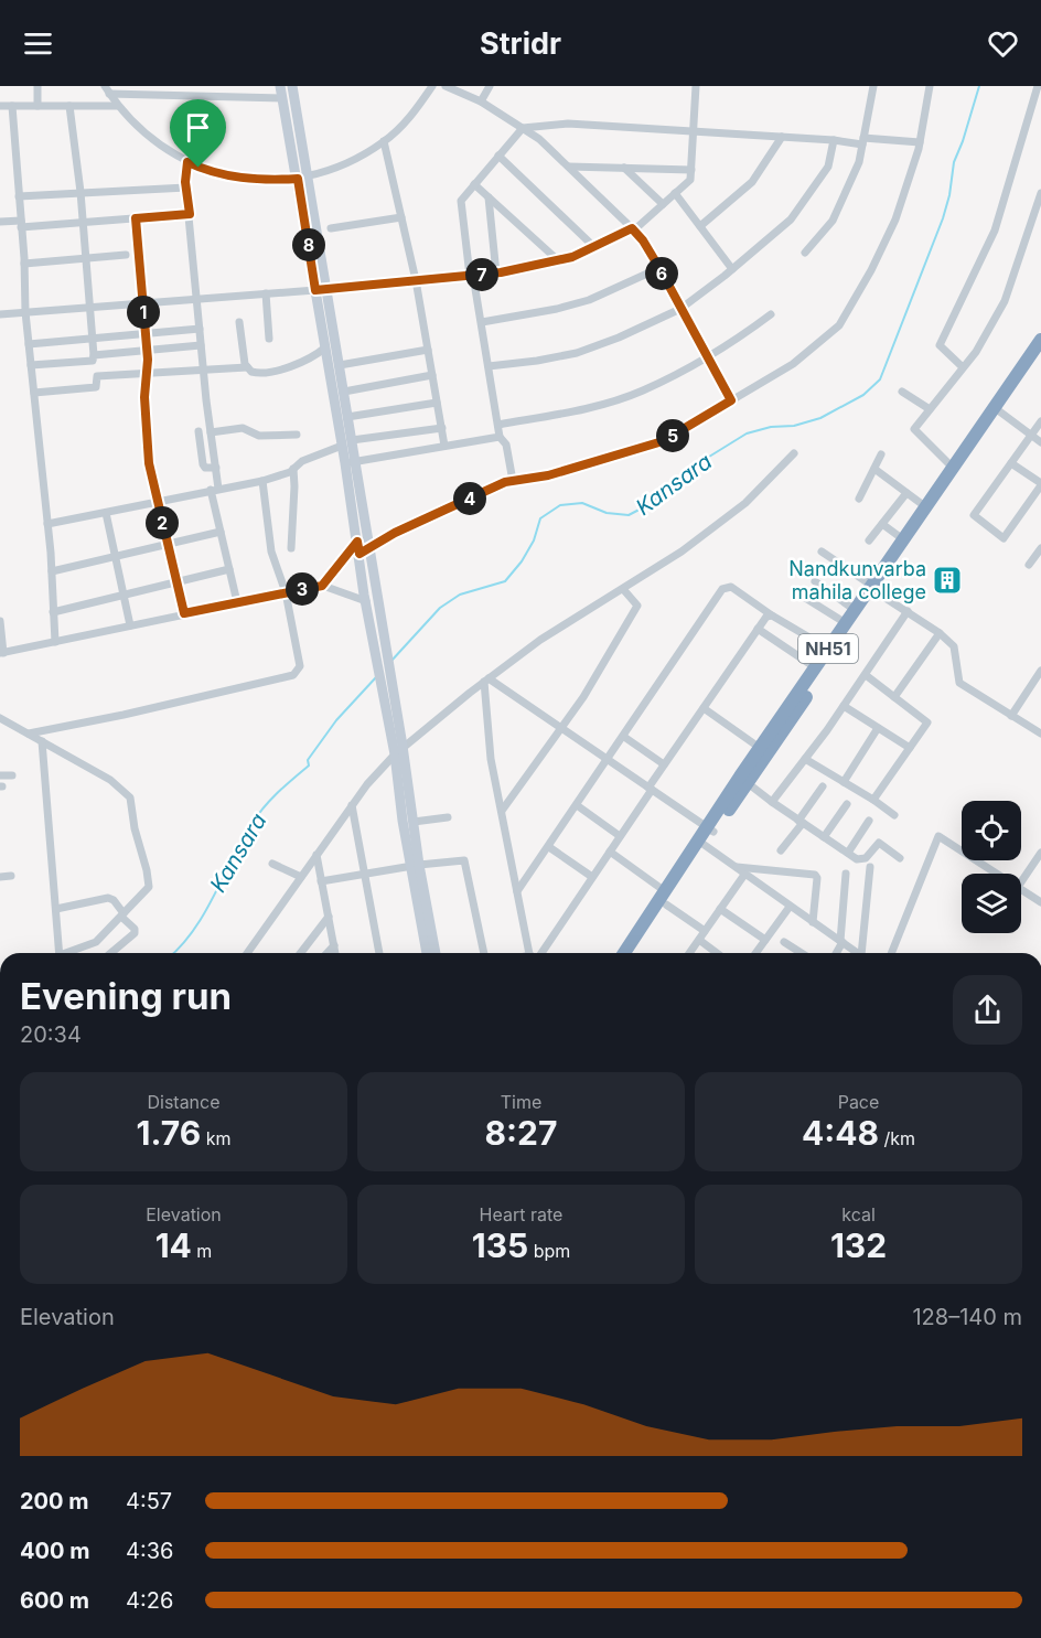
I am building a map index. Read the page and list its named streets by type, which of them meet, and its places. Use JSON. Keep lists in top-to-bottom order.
{
  "streets": {
    "highway": ["NH51"]
  },
  "water": ["Kansara"],
  "places": {
    "building": ["Nandkunvarba mahila college"]
  },
  "page": {
    "header": "Stridr",
    "pins": [
      "8",
      "6",
      "7",
      "1",
      "5",
      "4",
      "2",
      "3"
    ],
    "heading": ["Evening run", "20:34"],
    "stats": [
      ["Distance", "1.76 km"],
      ["Time", "8:27"],
      ["Pace", "4:48 /km"],
      ["Elevation", "14 m"],
      ["Heart rate", "135 bpm"],
      ["kcal", "132"]
    ],
    "chart": ["Elevation", "128–140 m"],
    "list": [
      {
        "name": "200 m",
        "note": "4:57"
      },
      {
        "name": "400 m",
        "note": "4:36"
      },
      {
        "name": "600 m",
        "note": "4:26"
      }
    ]
  }
}
